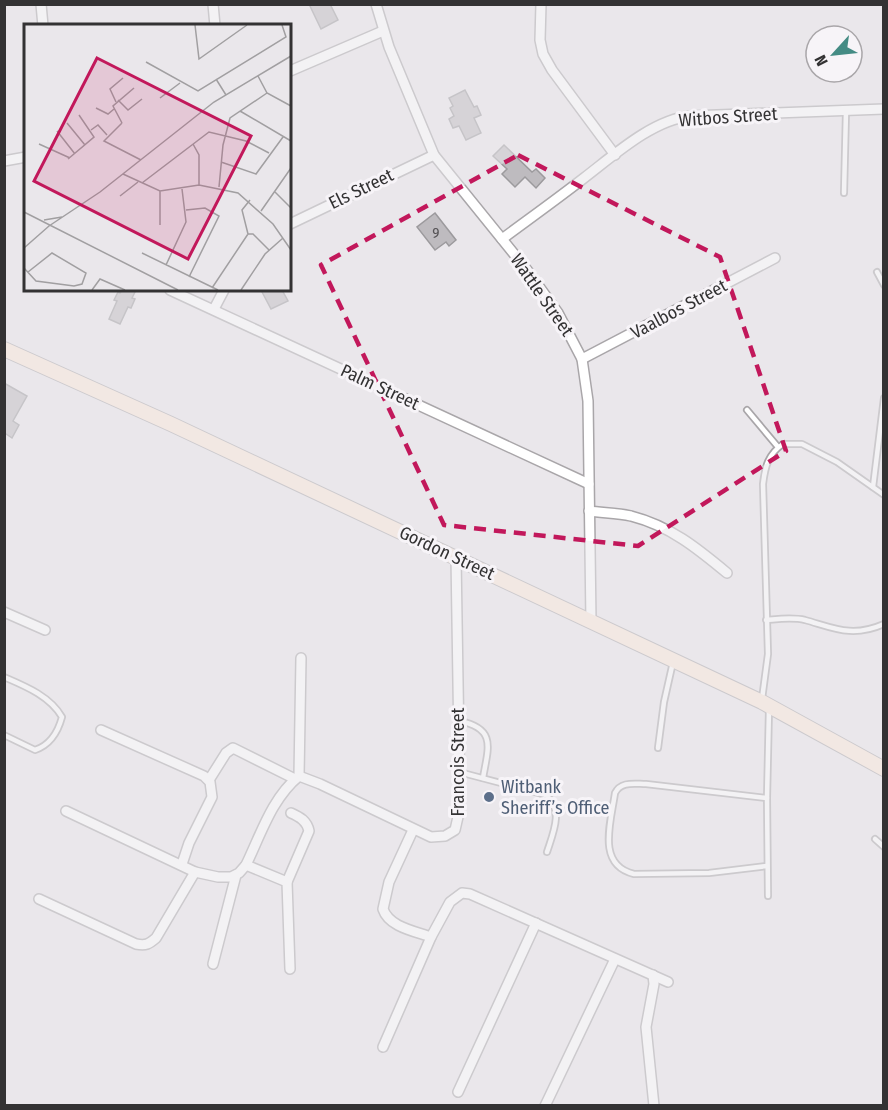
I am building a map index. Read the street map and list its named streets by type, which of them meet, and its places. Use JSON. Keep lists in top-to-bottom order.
{
  "streets": {
    "street": [
      "Witbos Street",
      "Els Street",
      "Wattle Street",
      "Vaalbos Street",
      "Palm Street",
      "Gordon Street",
      "Francois Street"
    ]
  },
  "crossings": [
    ["Witbos Street", "Wattle Street"],
    ["Els Street", "Wattle Street"],
    ["Wattle Street", "Vaalbos Street"],
    ["Wattle Street", "Palm Street"],
    ["Wattle Street", "Gordon Street"],
    ["Gordon Street", "Francois Street"]
  ],
  "places": ["Witbank Sheriff’s Office"],
  "house_numbers": ["9"],
  "north": "bottom left"
}
